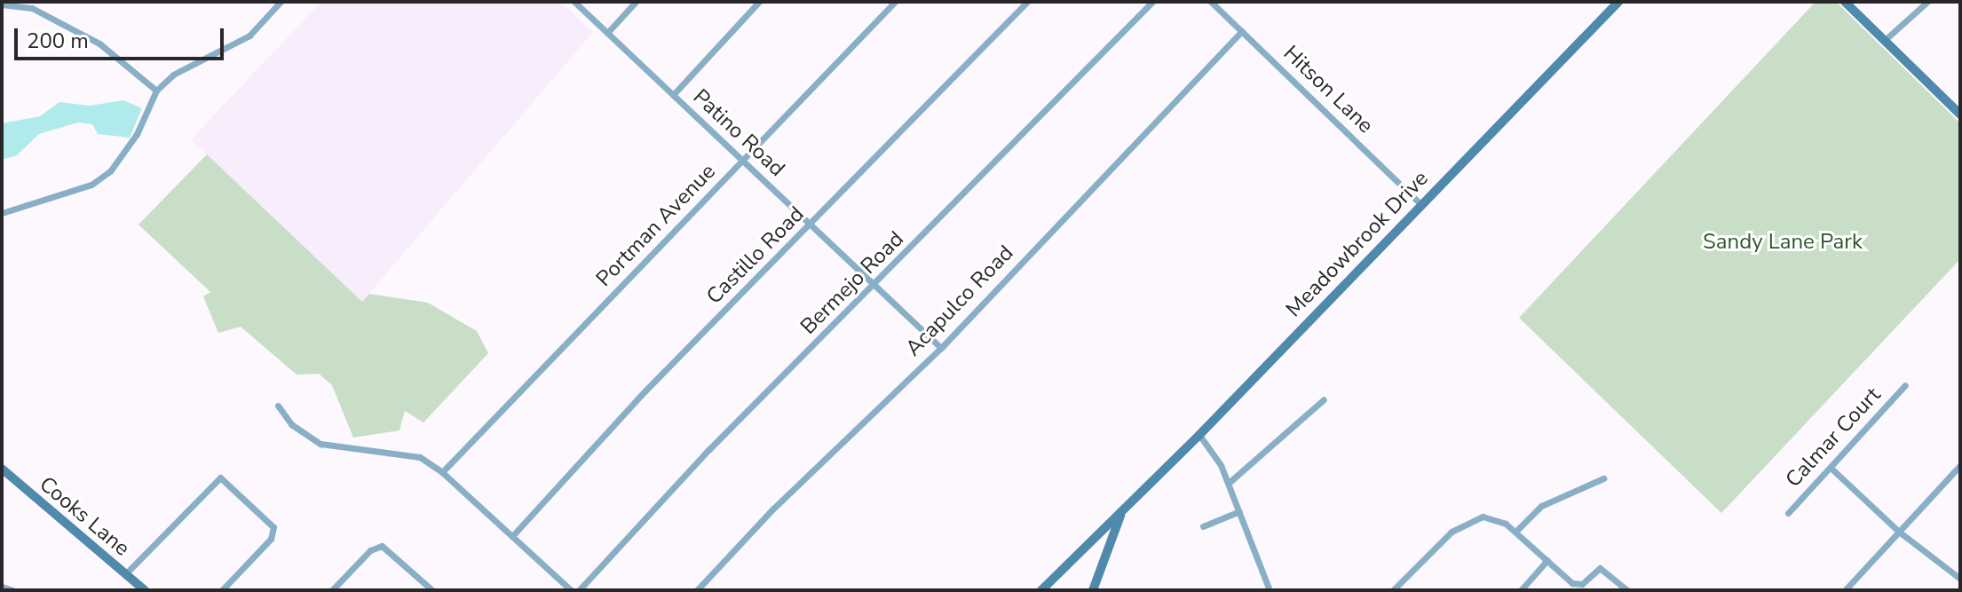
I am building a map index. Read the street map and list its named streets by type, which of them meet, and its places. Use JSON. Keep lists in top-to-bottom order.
{
  "streets": {
    "main road": ["Meadowbrook Drive", "Cooks Lane"],
    "street": [
      "Hitson Lane",
      "Patino Road",
      "Portman Avenue",
      "Castillo Road",
      "Bermejo Road",
      "Acapulco Road",
      "Calmar Court"
    ]
  },
  "crossings": [
    ["Hitson Lane", "Meadowbrook Drive"],
    ["Hitson Lane", "Acapulco Road"],
    ["Patino Road", "Portman Avenue"],
    ["Patino Road", "Castillo Road"],
    ["Patino Road", "Bermejo Road"],
    ["Patino Road", "Acapulco Road"]
  ],
  "parks": ["Sandy Lane Park"],
  "scale_bar": "200 m"
}
